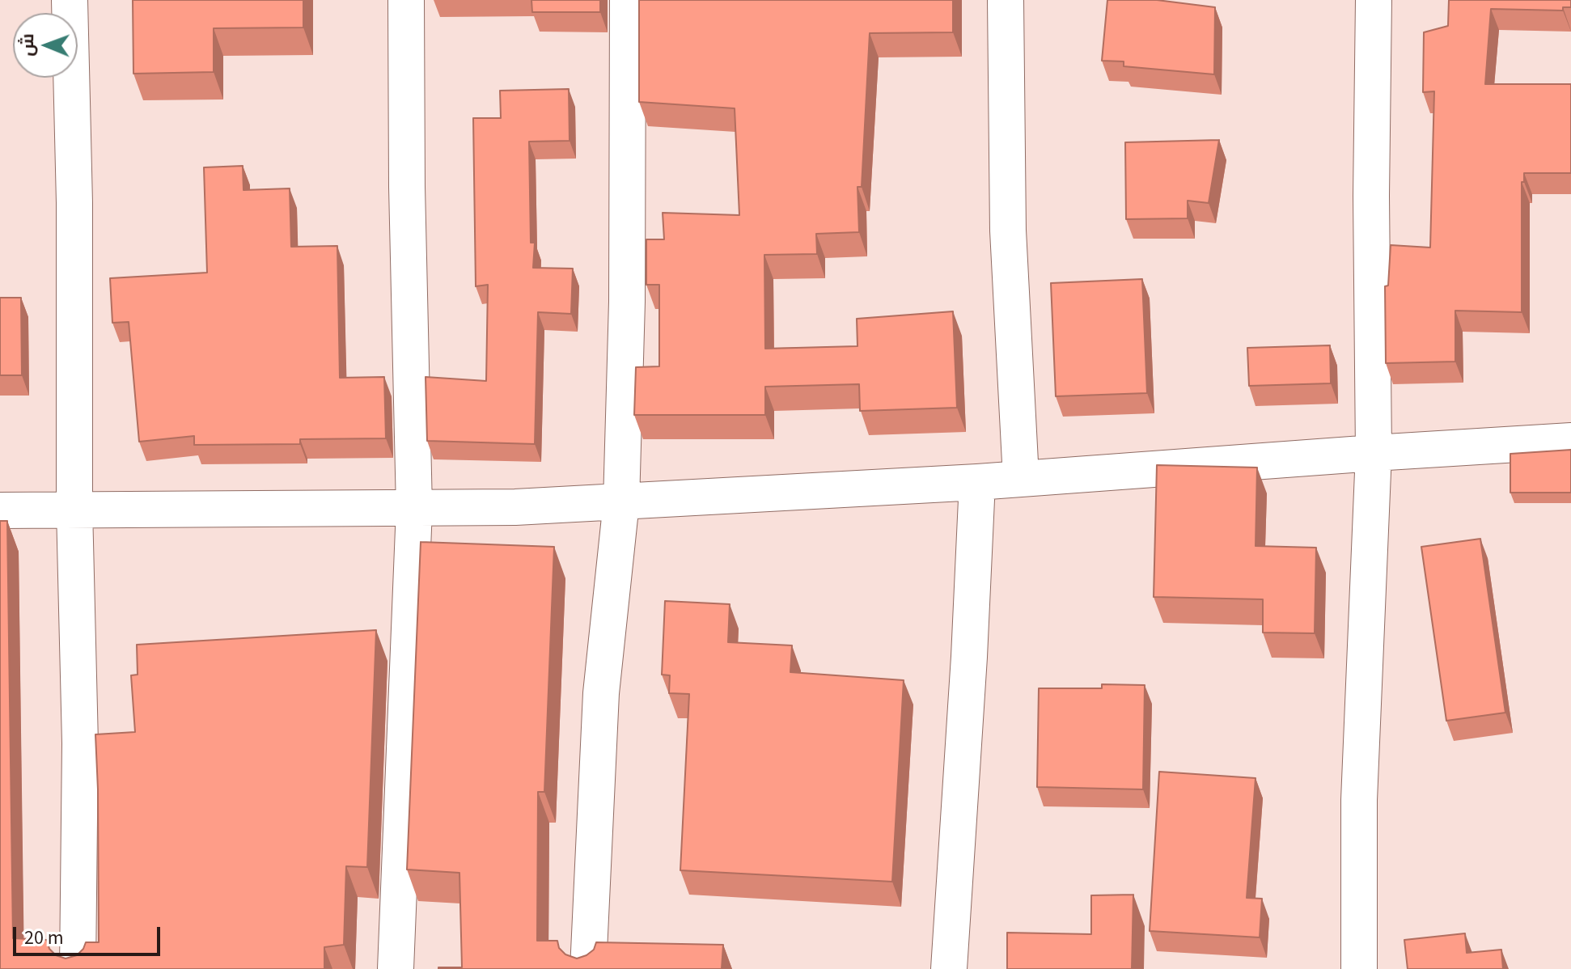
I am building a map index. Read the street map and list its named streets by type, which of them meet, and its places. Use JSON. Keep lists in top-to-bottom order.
{
  "scale_bar": "20 m",
  "north": "left"
}
